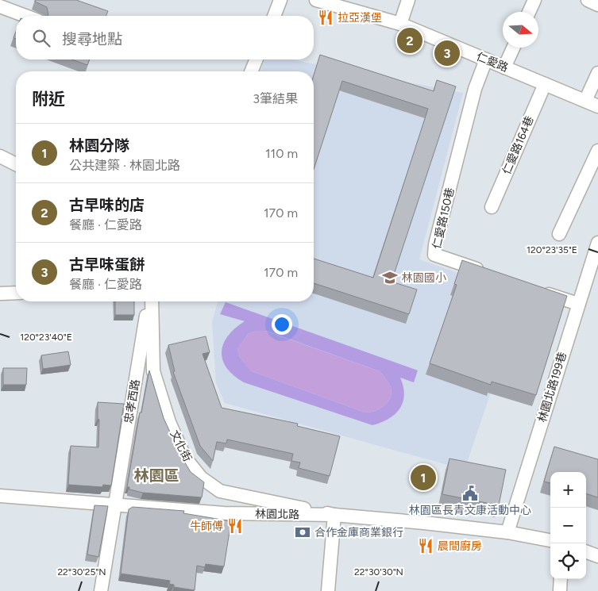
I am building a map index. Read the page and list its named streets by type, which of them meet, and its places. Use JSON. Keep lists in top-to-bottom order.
{
  "streets": {
    "street": [
      "仁愛路",
      "仁愛路164巷",
      "仁愛路150巷",
      "林園北路199巷",
      "忠孝西路",
      "文化街",
      "林園北路"
    ]
  },
  "crossings": [
    ["仁愛路", "仁愛路164巷"],
    ["仁愛路", "仁愛路150巷"],
    ["林園北路199巷", "林園北路"],
    ["忠孝西路", "林園北路"],
    ["文化街", "林園北路"]
  ],
  "districts": ["林園區"],
  "places": {
    "restaurant": ["拉亞漢堡", "牛師傅", "晨間廚房"],
    "school or university": ["林園國小"],
    "public building": ["林園區長青文康活動中心"],
    "bank": ["合作金庫商業銀行"]
  },
  "north": "right",
  "page": {
    "search": "搜尋地點",
    "pins": ["2", "3", "1"],
    "heading": ["附近", "3筆結果"],
    "list": [
      {
        "mark": "1",
        "name": "林園分隊",
        "note": "公共建築 · 林園北路",
        "value": "110 m"
      },
      {
        "mark": "2",
        "name": "古早味的店",
        "note": "餐廳 · 仁愛路",
        "value": "170 m"
      },
      {
        "mark": "3",
        "name": "古早味蛋餅",
        "note": "餐廳 · 仁愛路",
        "value": "170 m"
      }
    ],
    "map_buttons": ["+", "−"]
  },
  "coordinates": [
    "120°23'35\"E",
    "120°23'40\"E",
    "22°30'25\"N",
    "22°30'30\"N"
  ]
}
